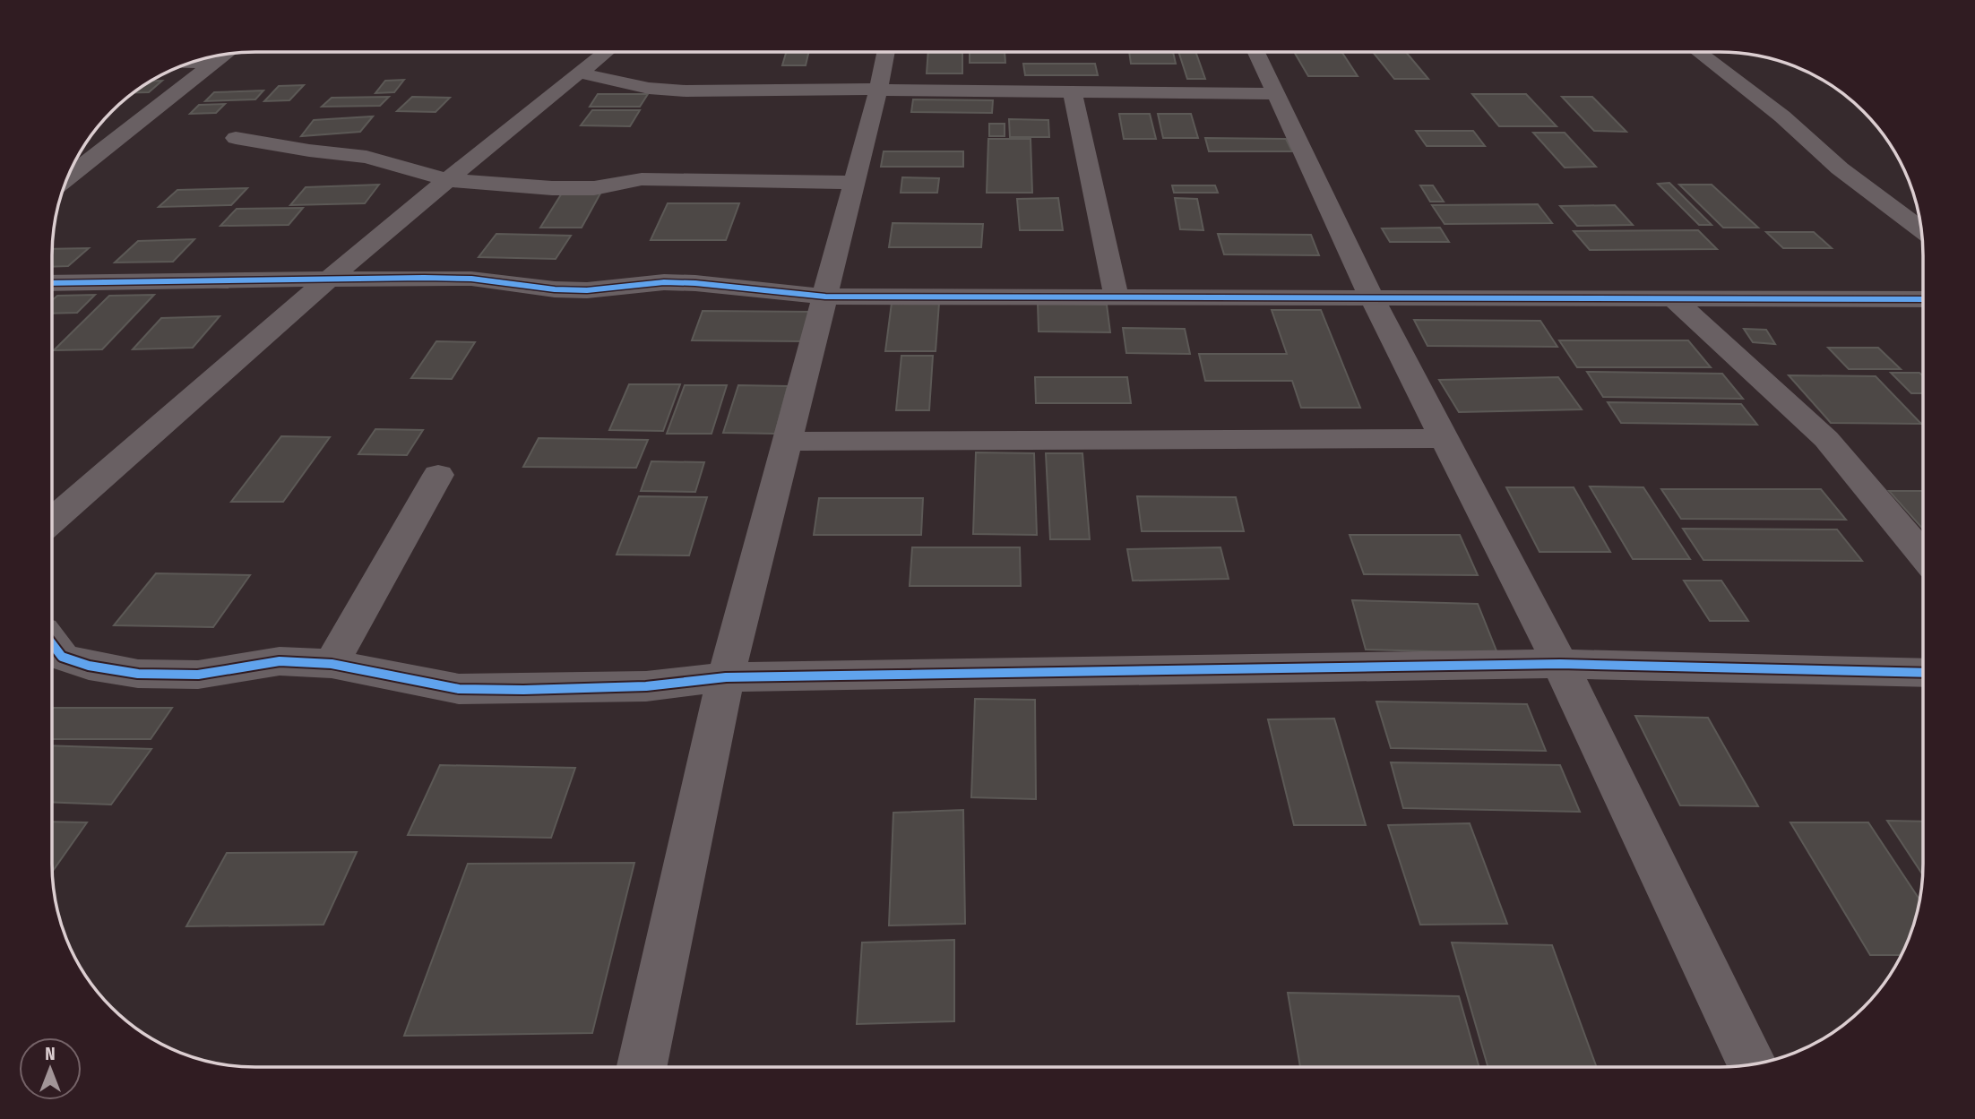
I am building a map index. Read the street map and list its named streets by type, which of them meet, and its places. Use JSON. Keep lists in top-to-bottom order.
{
  "north": "top"
}
